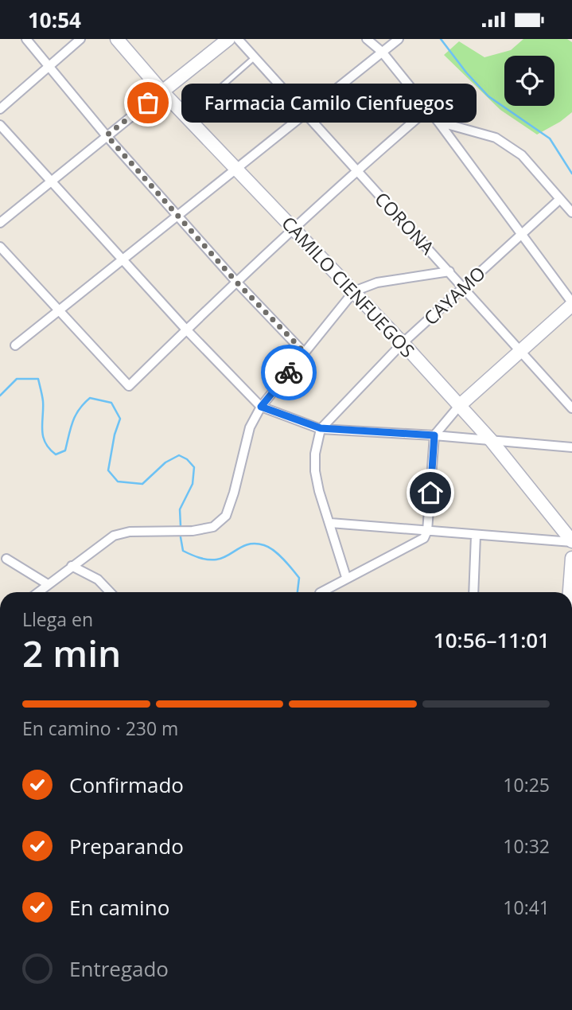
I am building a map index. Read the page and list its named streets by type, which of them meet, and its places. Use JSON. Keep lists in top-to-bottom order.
{
  "streets": {
    "street": ["CORONA", "CAMILO CIENFUEGOS", "CAYAMO"]
  },
  "crossings": [
    ["CORONA", "CAYAMO"],
    ["CAMILO CIENFUEGOS", "CAYAMO"]
  ],
  "places": ["Farmacia Camilo Cienfuegos"],
  "page": {
    "status": "10:54",
    "bubble": "Farmacia Camilo Cienfuegos",
    "heading": ["2 min", "Llega en", "10:56–11:01"],
    "bar": "En camino · 230 m",
    "list": [
      ["Confirmado", "10:25"],
      ["Preparando", "10:32"],
      ["En camino", "10:41"],
      "Entregado"
    ]
  }
}
